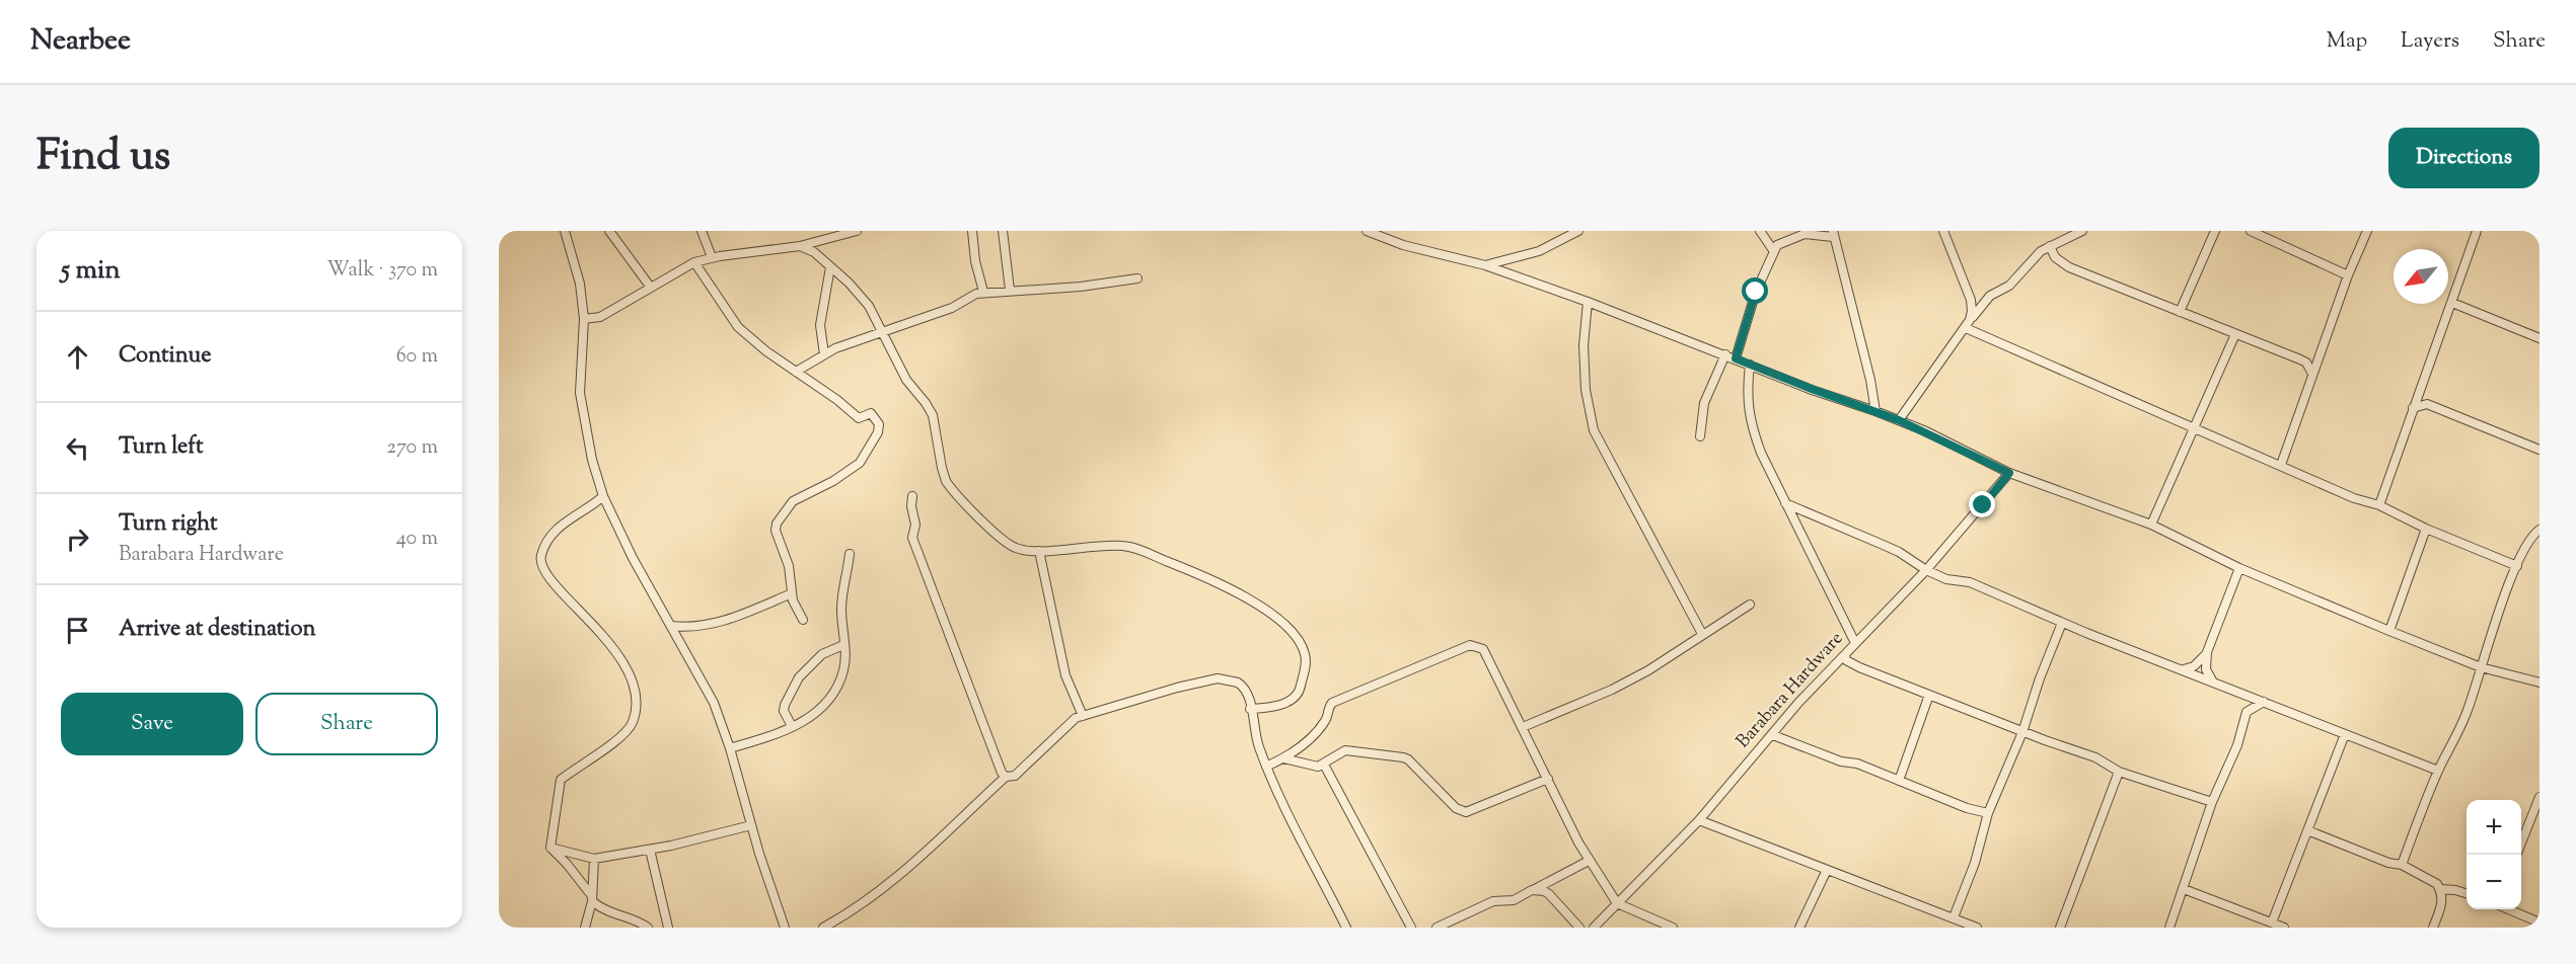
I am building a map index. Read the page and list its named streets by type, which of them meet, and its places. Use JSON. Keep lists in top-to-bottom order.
{
  "streets": {
    "street": ["Barabara Hardware"]
  },
  "north": "bottom left",
  "page": {
    "header": "Nearbee",
    "nav": ["Map", "Layers", "Share"],
    "title": "Find us",
    "buttons": [
      "Directions",
      ["Save", "Share"]
    ],
    "heading": ["5 min", "Walk · 370 m"],
    "list": [
      ["Continue", "60 m"],
      ["Turn left", "270 m"],
      ["Turn right", "Barabara Hardware", "40 m"],
      "Arrive at destination"
    ],
    "map_buttons": ["+", "−"]
  }
}
